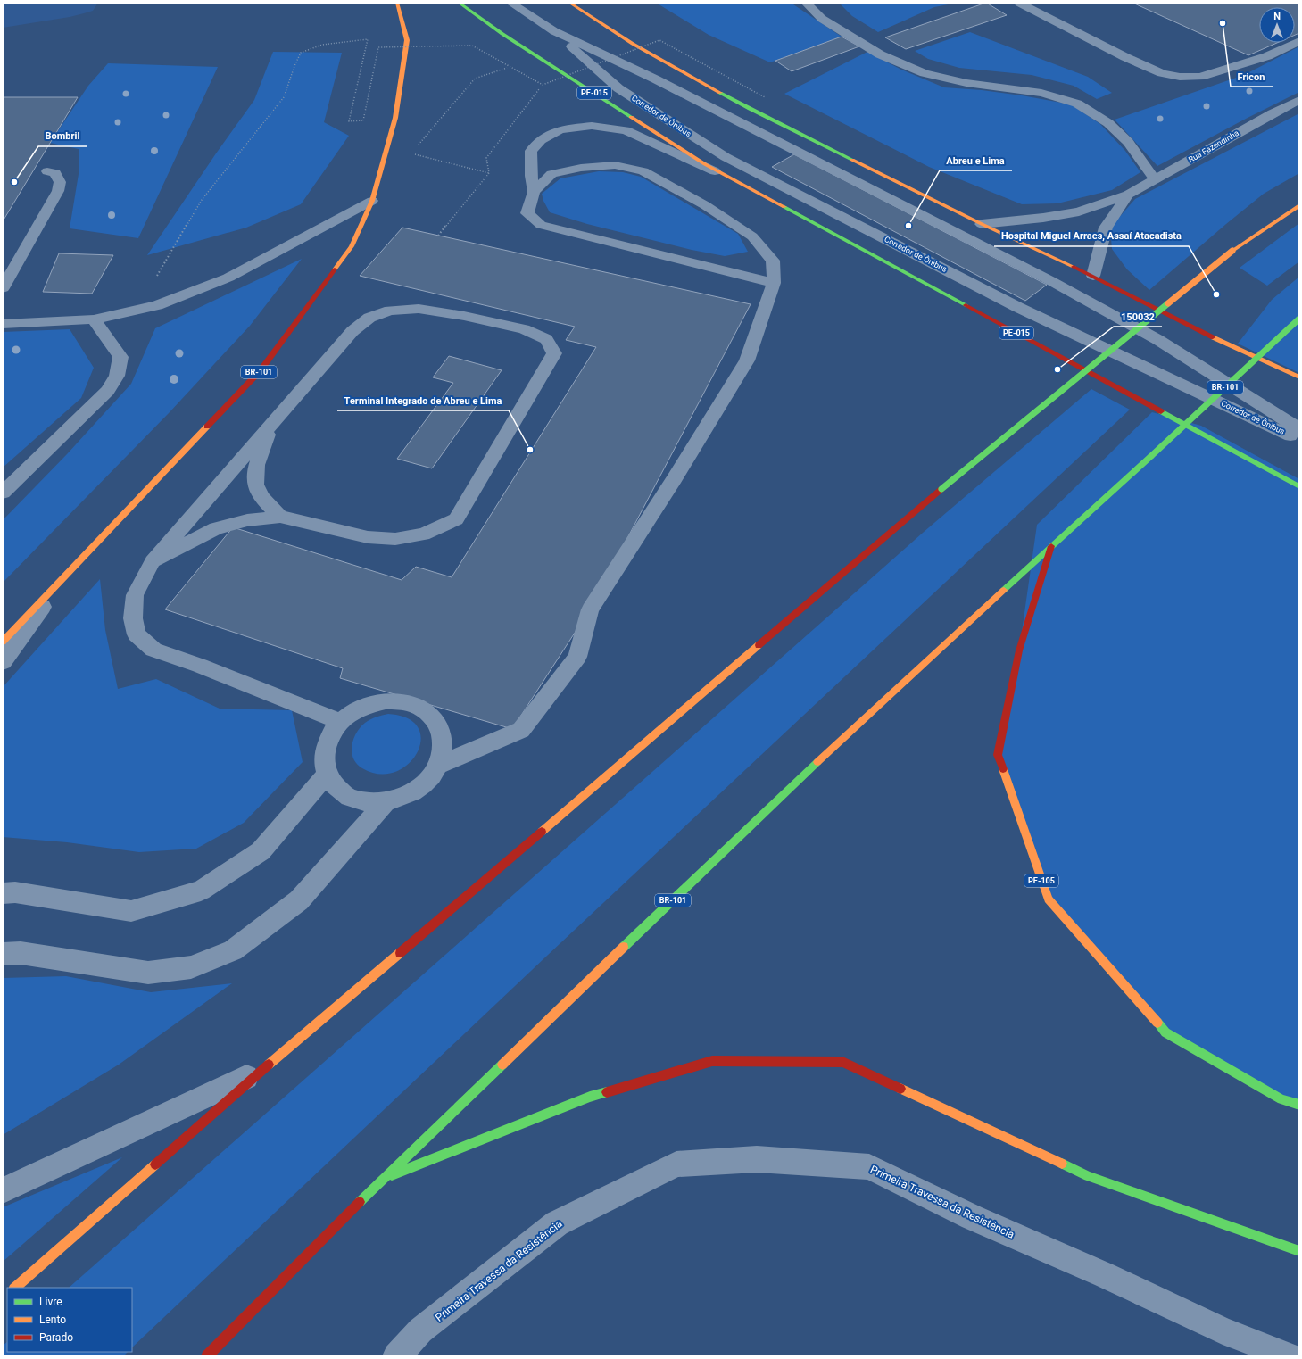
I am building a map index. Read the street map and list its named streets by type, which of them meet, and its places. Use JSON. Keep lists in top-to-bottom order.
{
  "streets": {
    "highway": ["PE-015", "BR-101", "PE-105"],
    "street": ["Corredor de Ônibus", "Rua Fazendinha", "Primeira Travessa da Resistência"]
  },
  "crossings": [
    ["BR-101", "PE-105"]
  ],
  "places": [
    "Fricon",
    "Bombril",
    "Abreu e Lima",
    "Hospital Miguel Arraes, Assaí Atacadista",
    "150032",
    "Terminal Integrado de Abreu e Lima"
  ],
  "legend": ["Livre", "Lento", "Parado"],
  "north": "top"
}
